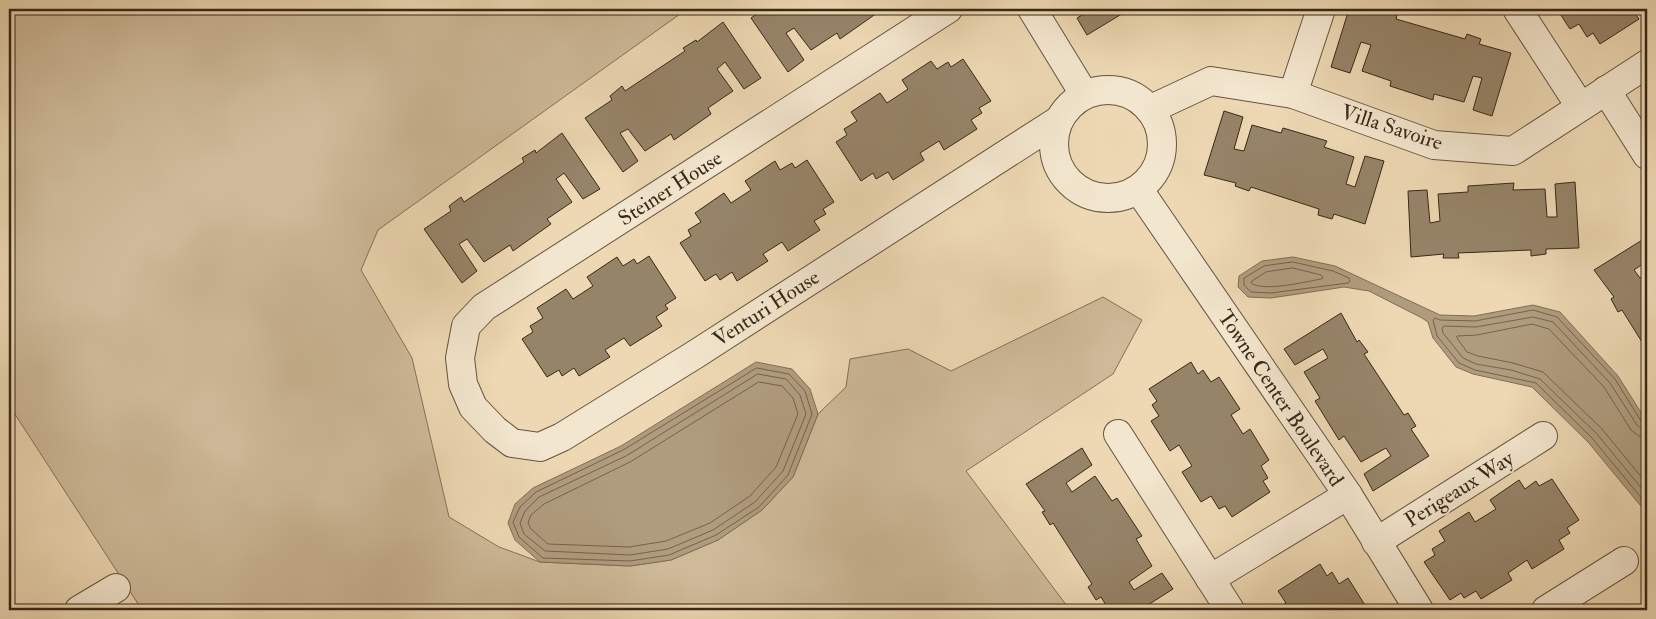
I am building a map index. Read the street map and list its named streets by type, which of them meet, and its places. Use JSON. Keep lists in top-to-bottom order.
{
  "streets": {
    "street": [
      "Villa Savoire",
      "Steiner House",
      "Venturi House",
      "Towne Center Boulevard",
      "Perigeaux Way"
    ]
  },
  "crossings": [
    ["Villa Savoire", "Venturi House"],
    ["Villa Savoire", "Towne Center Boulevard"],
    ["Steiner House", "Venturi House"],
    ["Venturi House", "Towne Center Boulevard"],
    ["Towne Center Boulevard", "Perigeaux Way"]
  ]
}
